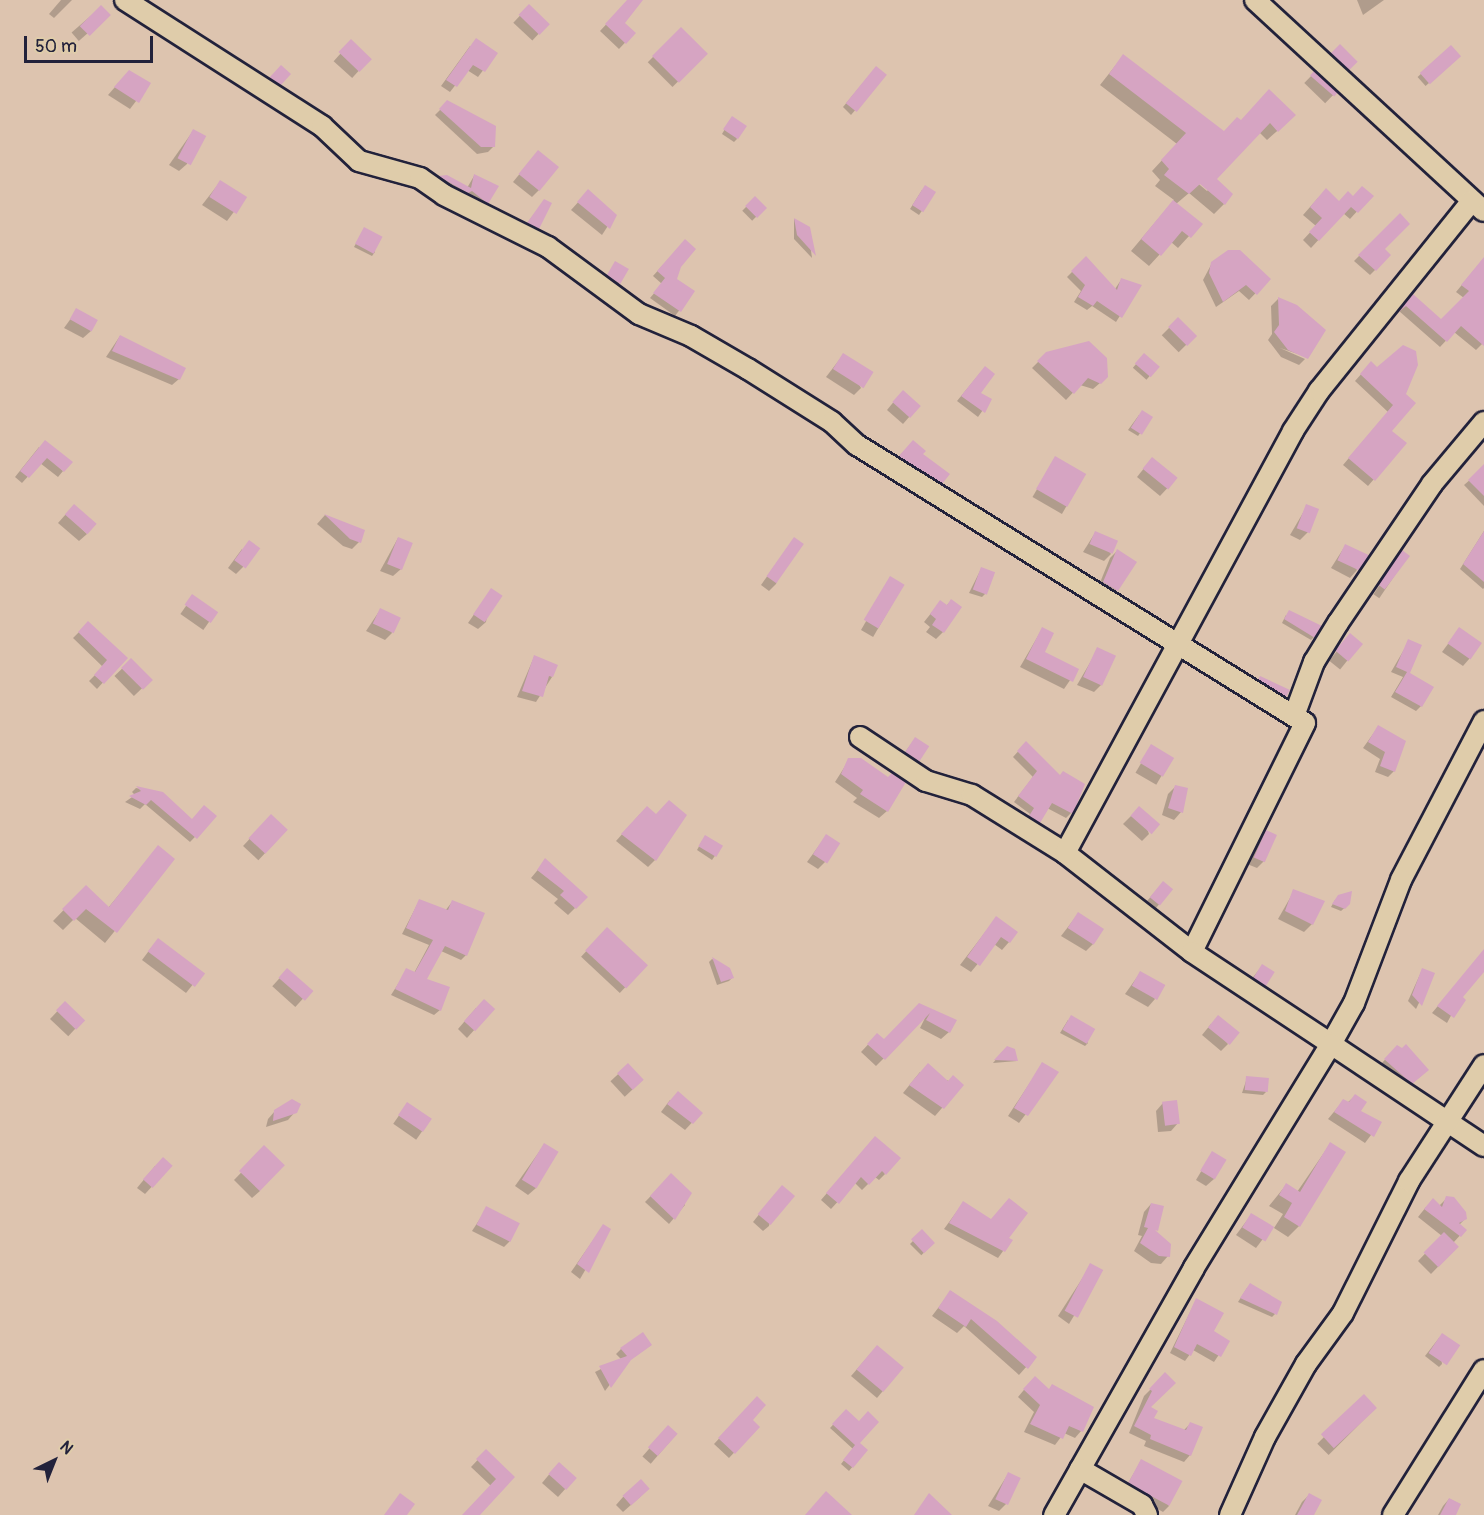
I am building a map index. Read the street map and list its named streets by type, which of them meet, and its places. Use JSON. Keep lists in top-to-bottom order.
{
  "scale_bar": "50 m",
  "north": "top right"
}
